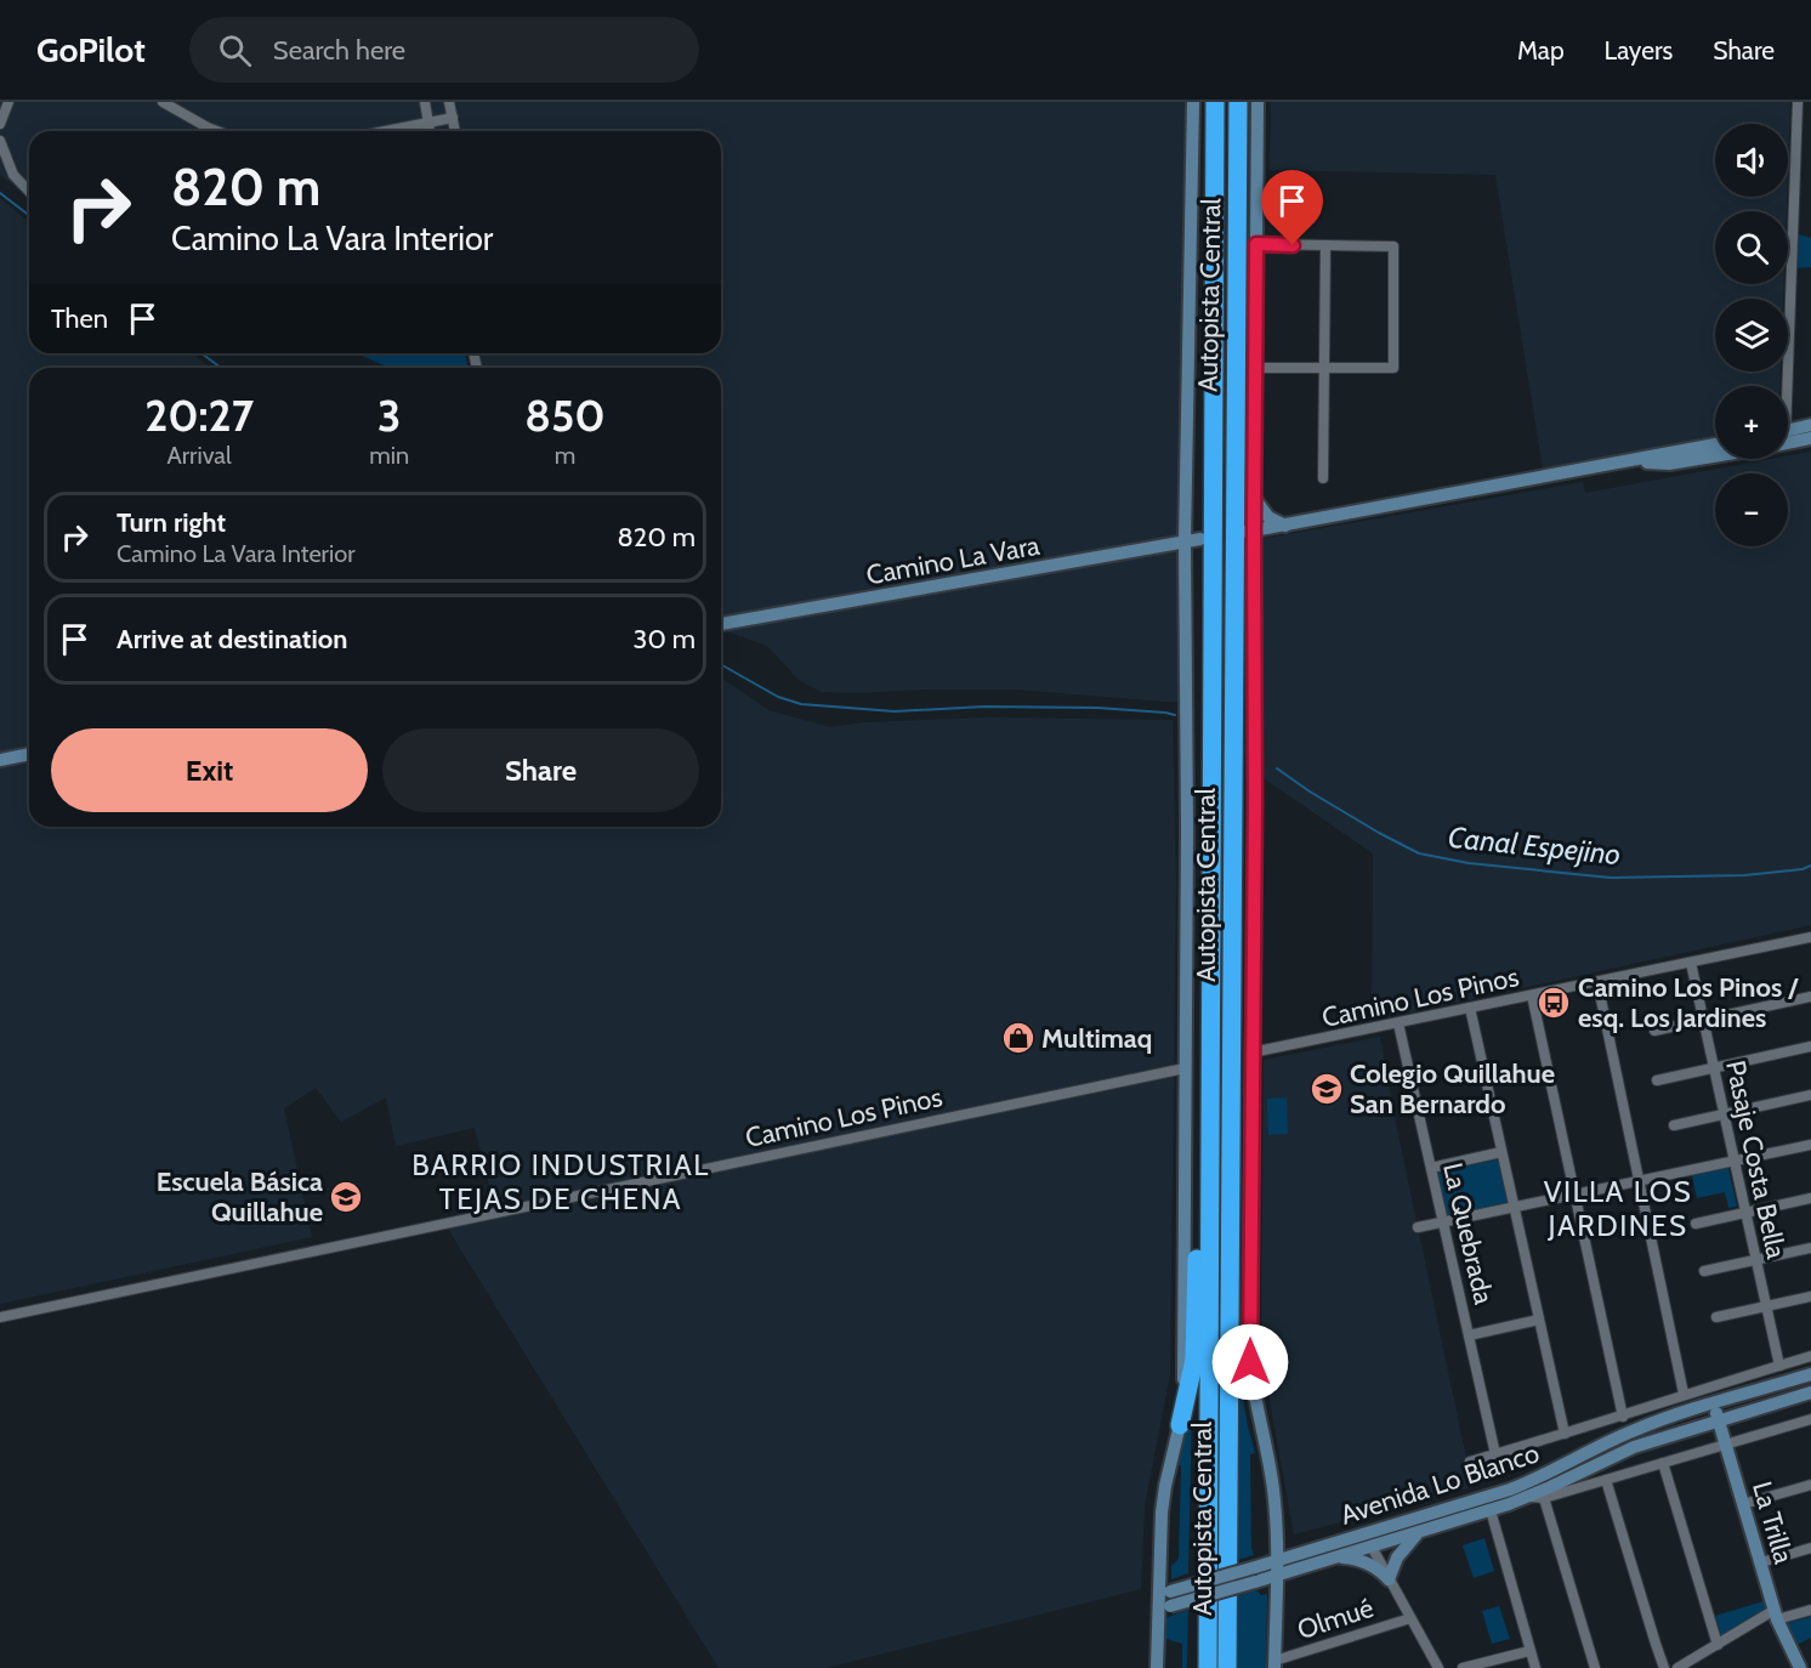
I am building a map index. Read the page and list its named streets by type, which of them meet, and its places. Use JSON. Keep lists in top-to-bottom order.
{
  "streets": {
    "highway": ["Autopista Central"],
    "street": [
      "Camino La Vara",
      "Camino Los Pinos",
      "Pasaje Costa Bella",
      "La Quebrada",
      "Avenida Lo Blanco",
      "La Trilla",
      "Olmué"
    ]
  },
  "crossings": [
    ["Camino Los Pinos", "Pasaje Costa Bella"],
    ["Camino Los Pinos", "La Quebrada"],
    ["Pasaje Costa Bella", "Avenida Lo Blanco"],
    ["La Quebrada", "Avenida Lo Blanco"],
    ["Avenida Lo Blanco", "La Trilla"]
  ],
  "districts": ["BARRIO INDUSTRIAL TEJAS DE CHENA", "VILLA LOS JARDINES"],
  "water": ["Canal Espejino"],
  "places": {
    "bus stop": ["Camino Los Pinos / esq. Los Jardines"],
    "shop": ["Multimaq"],
    "school or university": ["Colegio Quillahue San Bernardo", "Escuela Básica Quillahue"]
  },
  "page": {
    "header": "GoPilot",
    "search": "Search here",
    "nav": ["Map", "Layers", "Share"],
    "map_buttons": ["+", "−"],
    "turn": ["820 m", "Camino La Vara Interior"],
    "then": "Then",
    "eta": [
      "20:27",
      "Arrival",
      "3",
      "min",
      "850",
      "m"
    ],
    "list": [
      {
        "name": "Turn right",
        "note": "Camino La Vara Interior",
        "value": "820 m"
      },
      {
        "name": "Arrive at destination",
        "value": "30 m"
      }
    ],
    "buttons": ["Exit", "Share"]
  }
}
